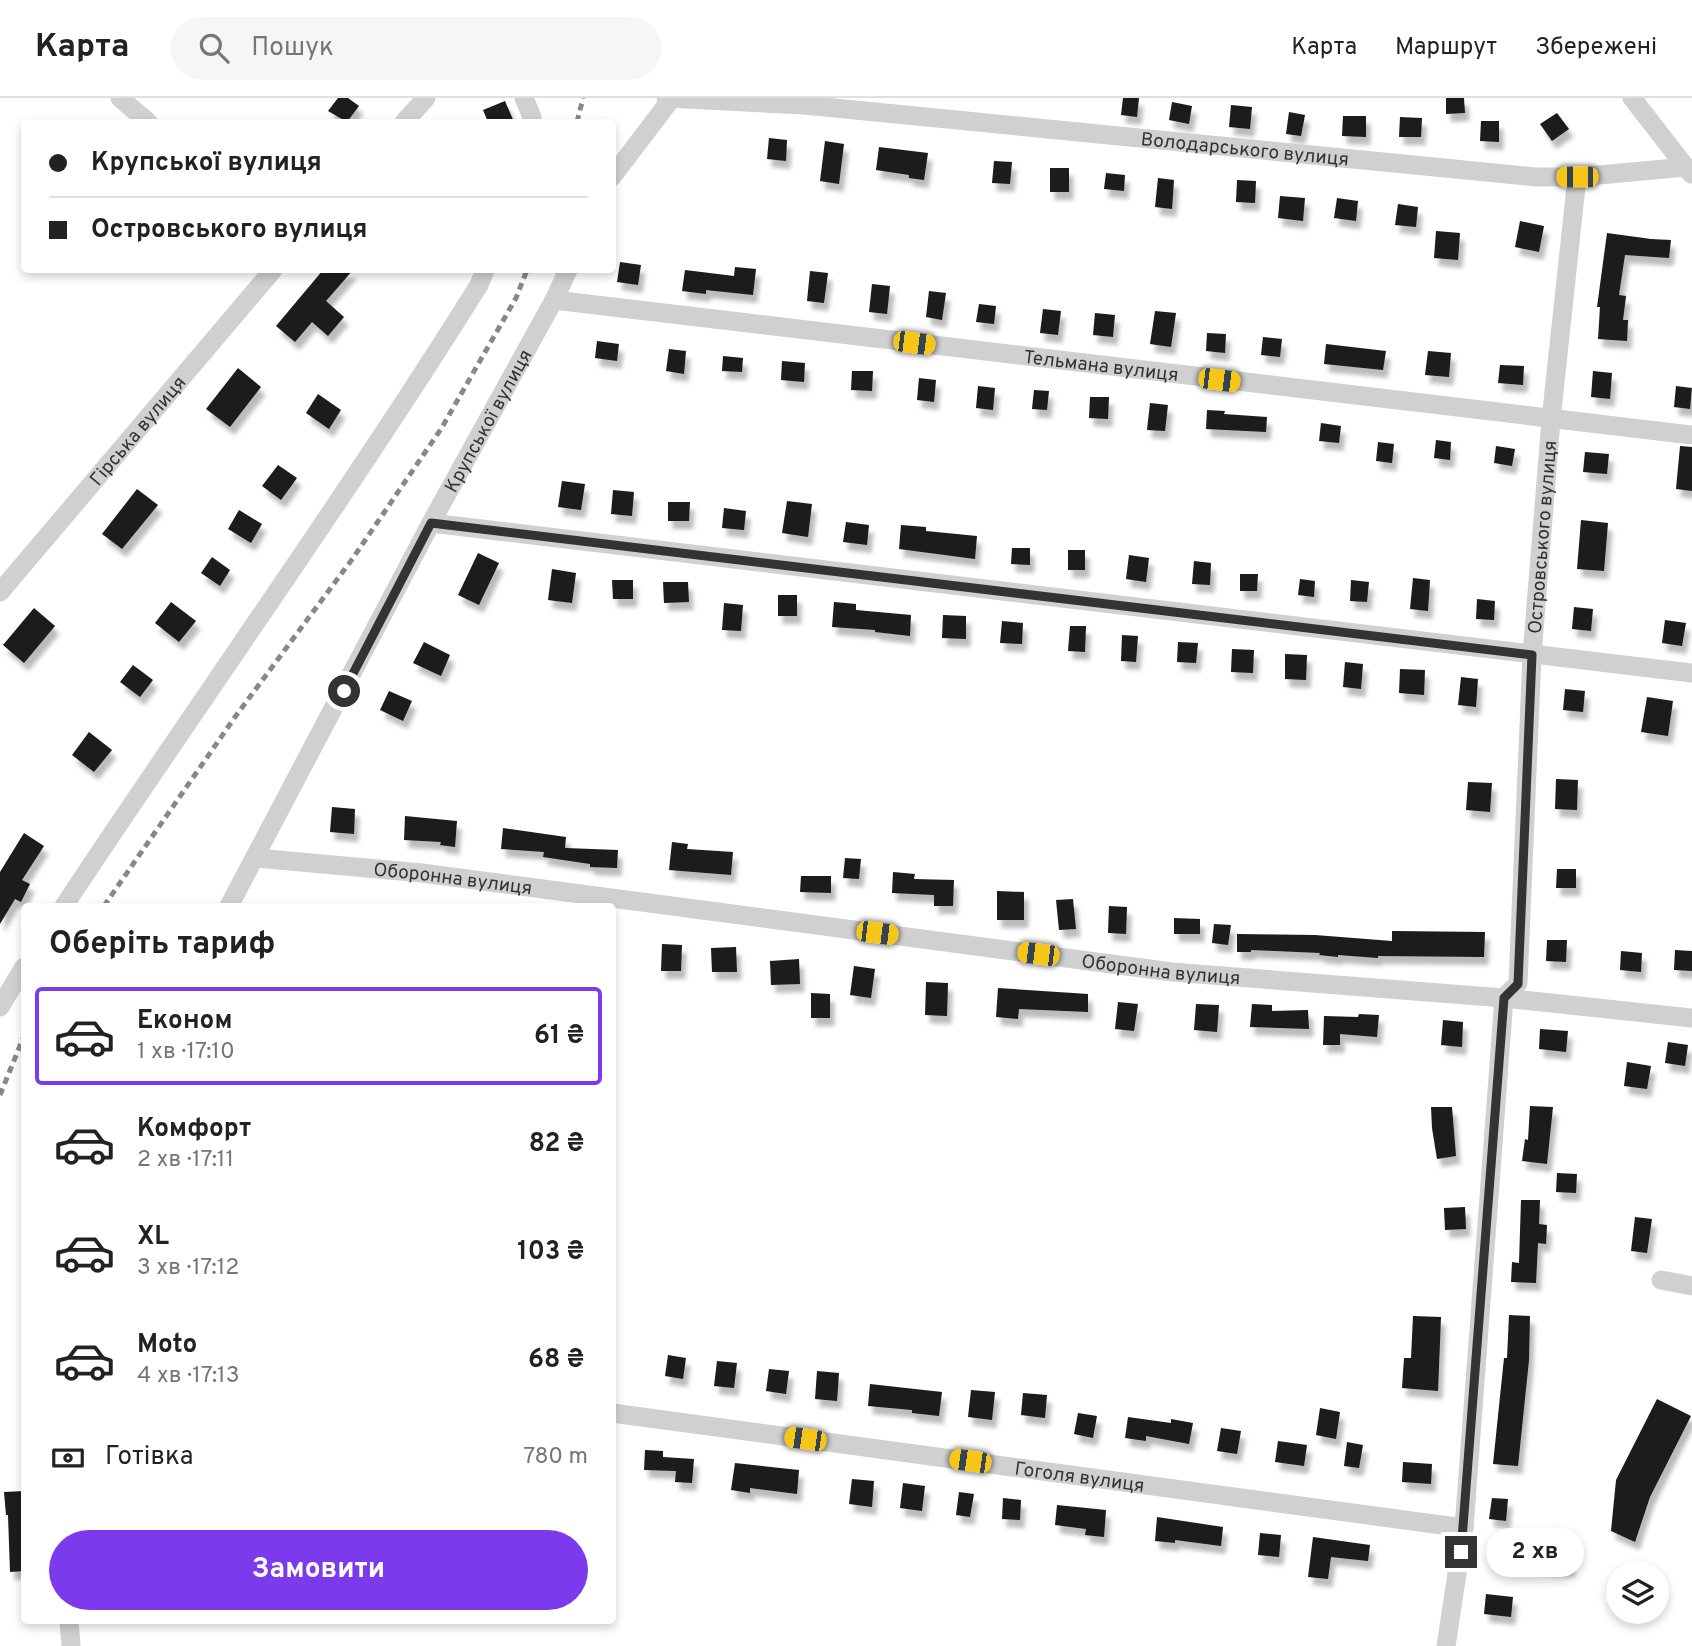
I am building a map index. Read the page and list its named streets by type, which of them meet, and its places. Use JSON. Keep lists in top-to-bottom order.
{
  "streets": {
    "street": [
      "Володарського вулиця",
      "Тельмана вулиця",
      "Крупської вулиця",
      "Гірська вулиця",
      "Островського вулиця",
      "Оборонна вулиця",
      "Гоголя вулиця"
    ]
  },
  "crossings": [
    ["Володарського вулиця", "Островського вулиця"],
    ["Тельмана вулиця", "Крупської вулиця"],
    ["Тельмана вулиця", "Островського вулиця"],
    ["Крупської вулиця", "Оборонна вулиця"],
    ["Островського вулиця", "Оборонна вулиця"],
    ["Островського вулиця", "Гоголя вулиця"]
  ],
  "page": {
    "header": "Карта",
    "search": "Пошук",
    "nav": ["Карта", "Маршрут", "Збережені"],
    "banner": ["Крупської вулиця", "Островського вулиця"],
    "heading": "Оберіть тариф",
    "list": [
      {
        "name": "Економ",
        "note": "1 хв · 17:10",
        "value": "61 ₴"
      },
      {
        "name": "Комфорт",
        "note": "2 хв · 17:11",
        "value": "82 ₴"
      },
      {
        "name": "XL",
        "note": "3 хв · 17:12",
        "value": "103 ₴"
      },
      {
        "name": "Moto",
        "note": "4 хв · 17:13",
        "value": "68 ₴"
      }
    ],
    "pay": ["Готівка", "780 m"],
    "buttons": "Замовити",
    "bubble": "2 хв"
  }
}
